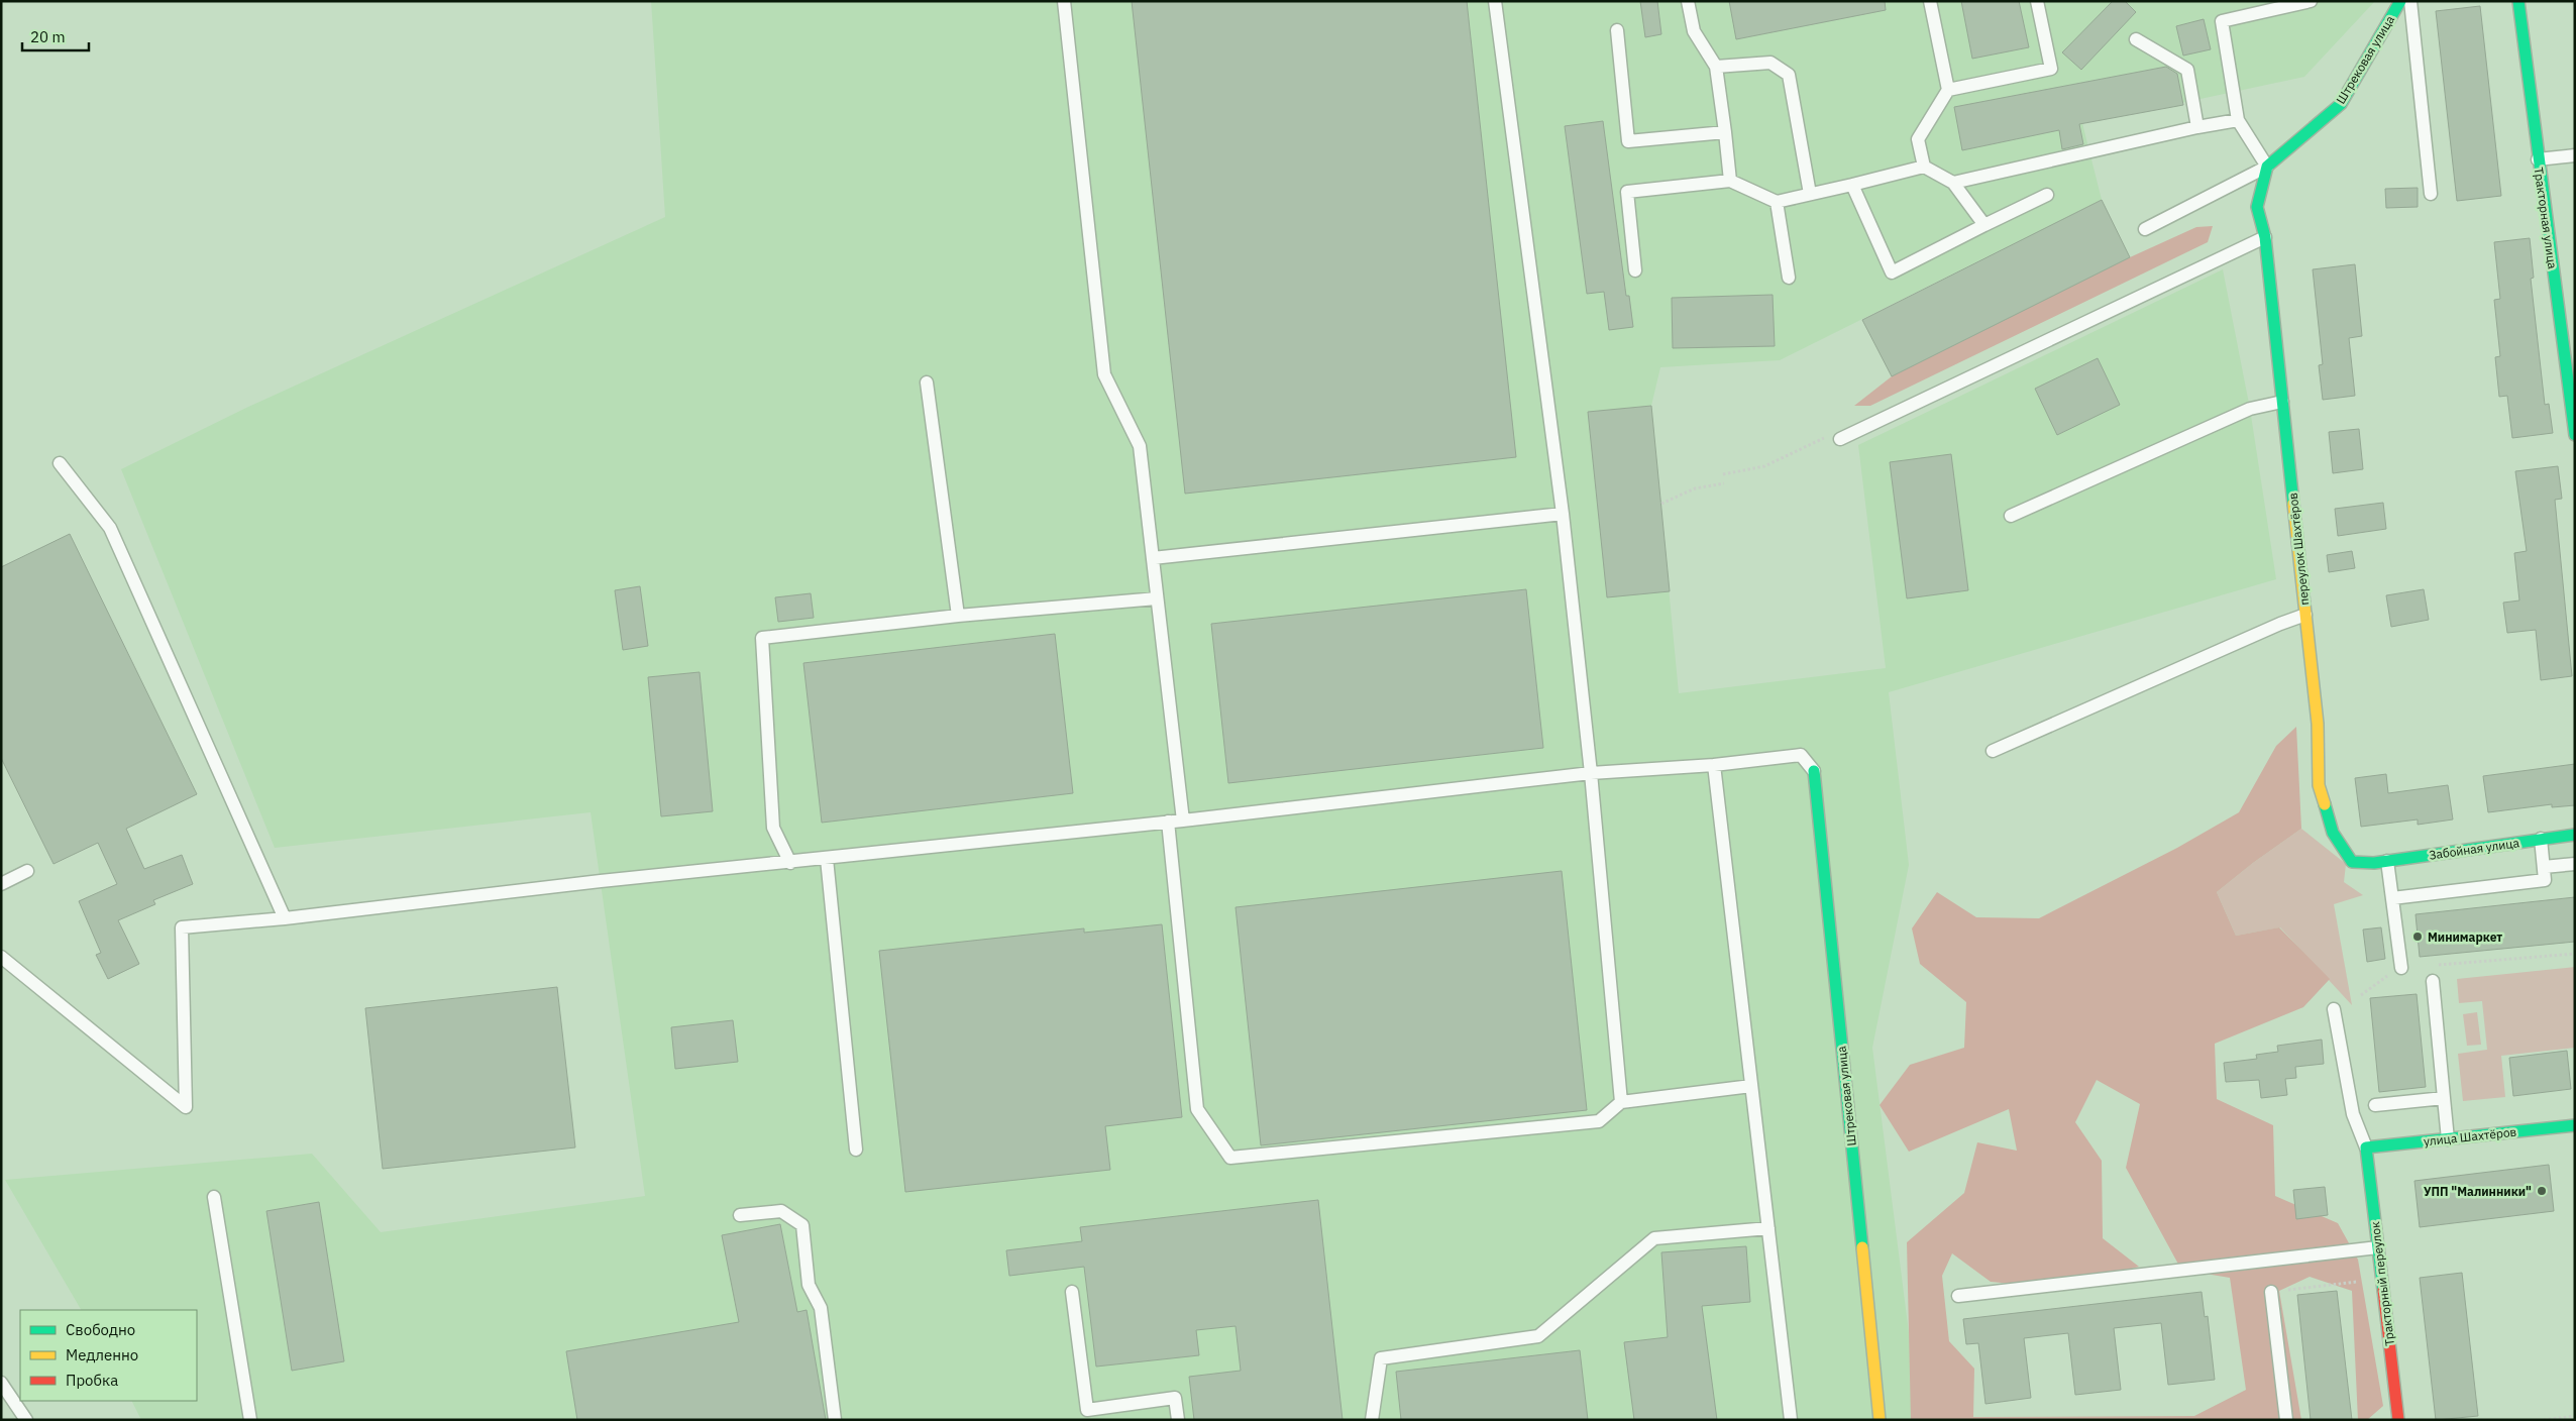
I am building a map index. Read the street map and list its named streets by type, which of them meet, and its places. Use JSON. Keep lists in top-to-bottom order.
{
  "streets": {
    "street": [
      "Штрековая улица",
      "Тракторная улица",
      "переулок Шахтёров",
      "Забойная улица",
      "улица Шахтёров",
      "Тракторный переулок"
    ]
  },
  "crossings": [
    ["Штрековая улица", "переулок Шахтёров"],
    ["переулок Шахтёров", "Забойная улица"],
    ["улица Шахтёров", "Тракторный переулок"]
  ],
  "places": ["Минимаркет", "УПП \"Малинники\""],
  "legend": ["Свободно", "Медленно", "Пробка"],
  "scale_bar": "20 m"
}
